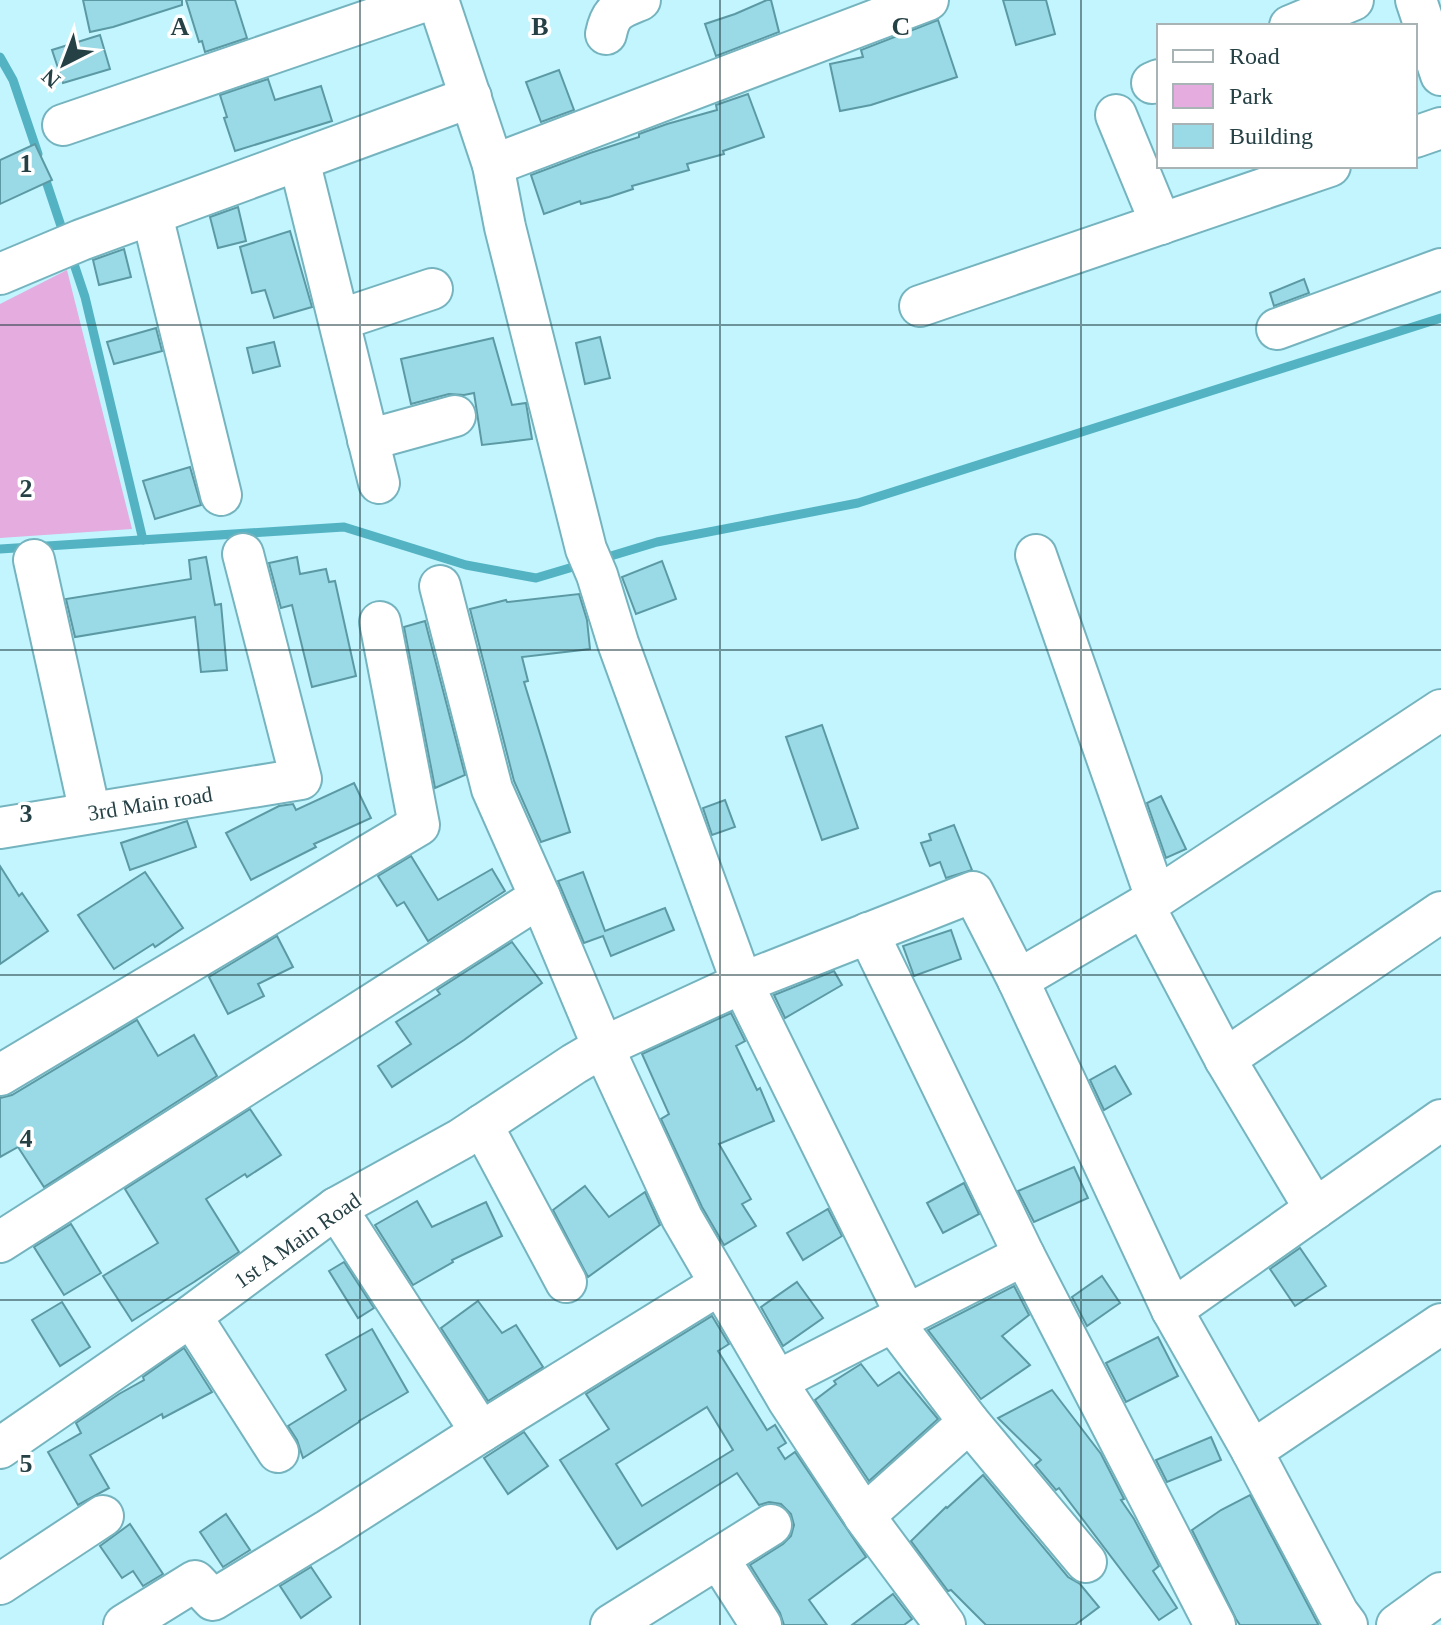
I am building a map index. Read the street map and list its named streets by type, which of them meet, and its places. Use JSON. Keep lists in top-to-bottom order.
{
  "streets": {
    "street": ["3rd Main road", "1st A Main Road"]
  },
  "legend": ["Road", "Park", "Building"],
  "north": "bottom left",
  "grid": {
    "columns": ["A", "B", "C"],
    "rows": [
      "1",
      "2",
      "3",
      "4",
      "5"
    ]
  }
}
